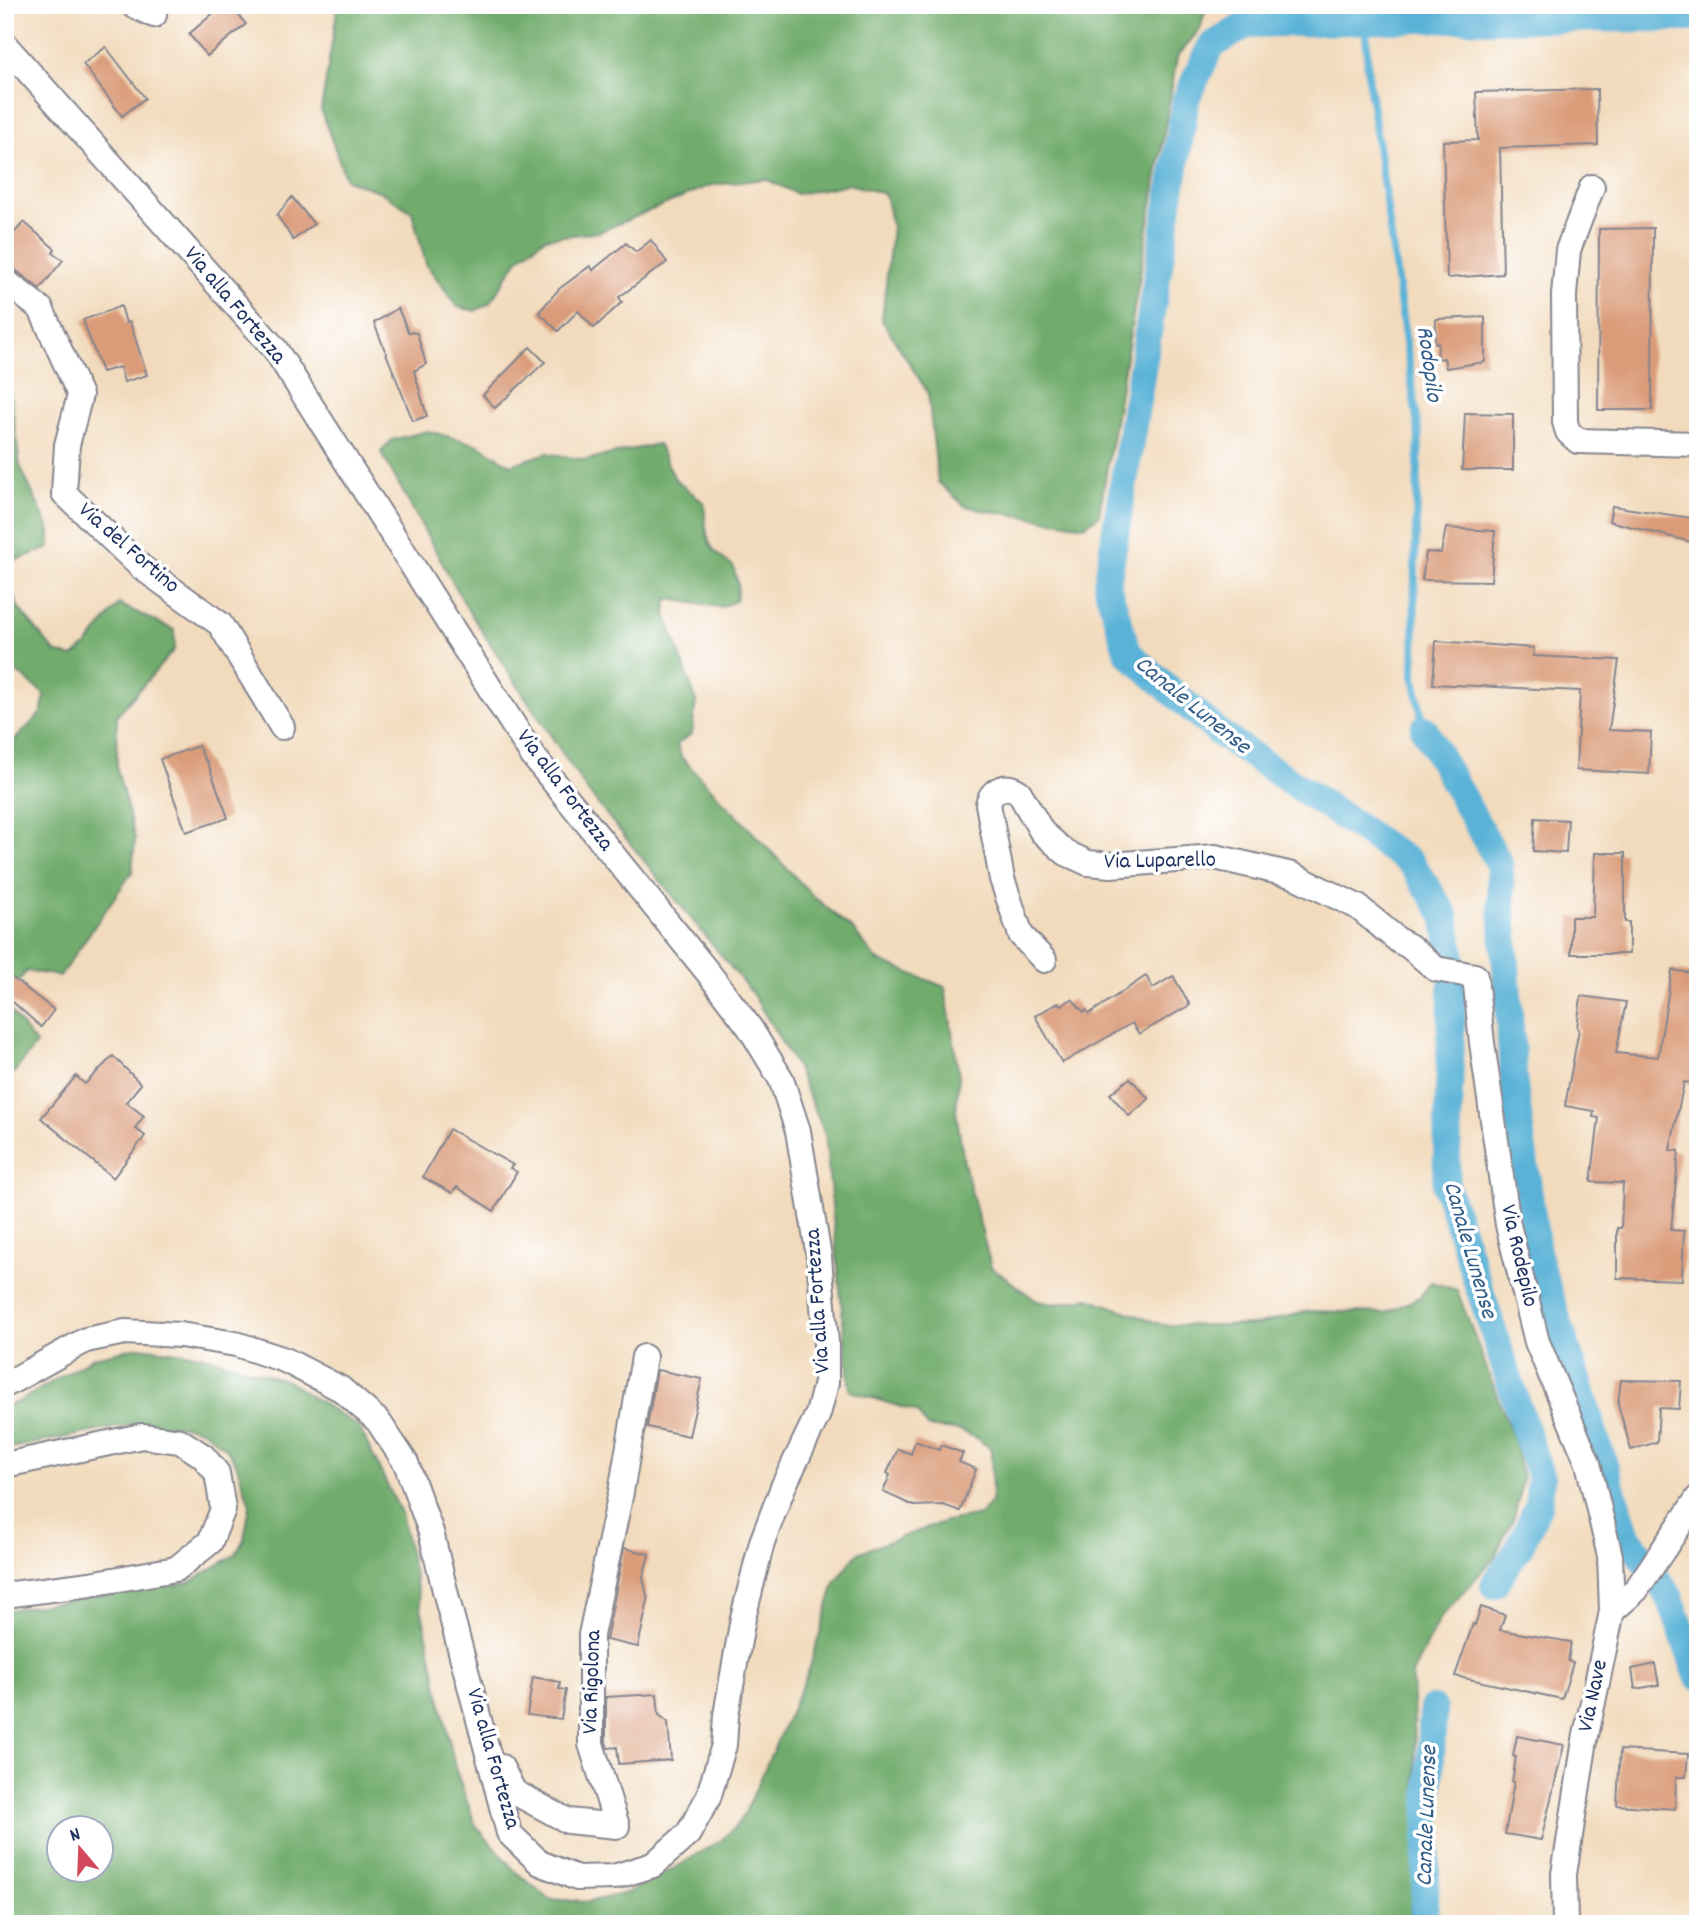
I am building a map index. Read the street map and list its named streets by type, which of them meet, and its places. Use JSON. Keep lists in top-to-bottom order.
{
  "streets": {
    "street": [
      "Via alla Fortezza",
      "Via del Fortino",
      "Via Luparello",
      "Via Rodepilo",
      "Via Rigolona",
      "Via Nave"
    ]
  },
  "crossings": [
    ["Via alla Fortezza", "Via Rigolona"],
    ["Via Luparello", "Via Rodepilo"],
    ["Via Rodepilo", "Via Nave"]
  ],
  "water": ["Rodopilo", "Canale Lunense"],
  "north": "top"
}
